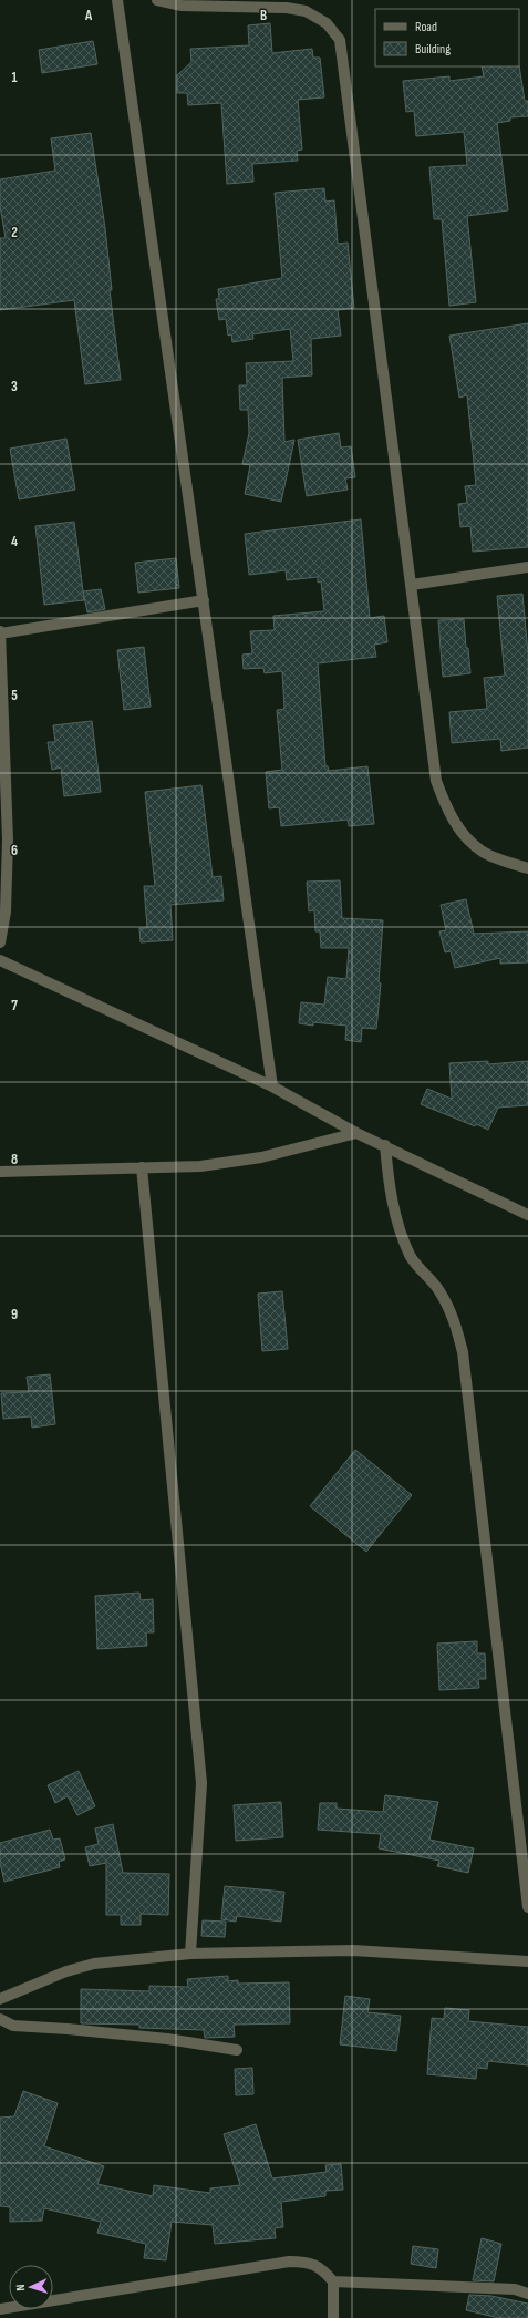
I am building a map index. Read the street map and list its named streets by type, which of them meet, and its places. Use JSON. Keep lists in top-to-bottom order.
{
  "legend": ["Road", "Building"],
  "north": "left",
  "grid": {
    "columns": ["A", "B"],
    "rows": [
      "1",
      "2",
      "3",
      "4",
      "5",
      "6",
      "7",
      "8",
      "9"
    ]
  }
}
